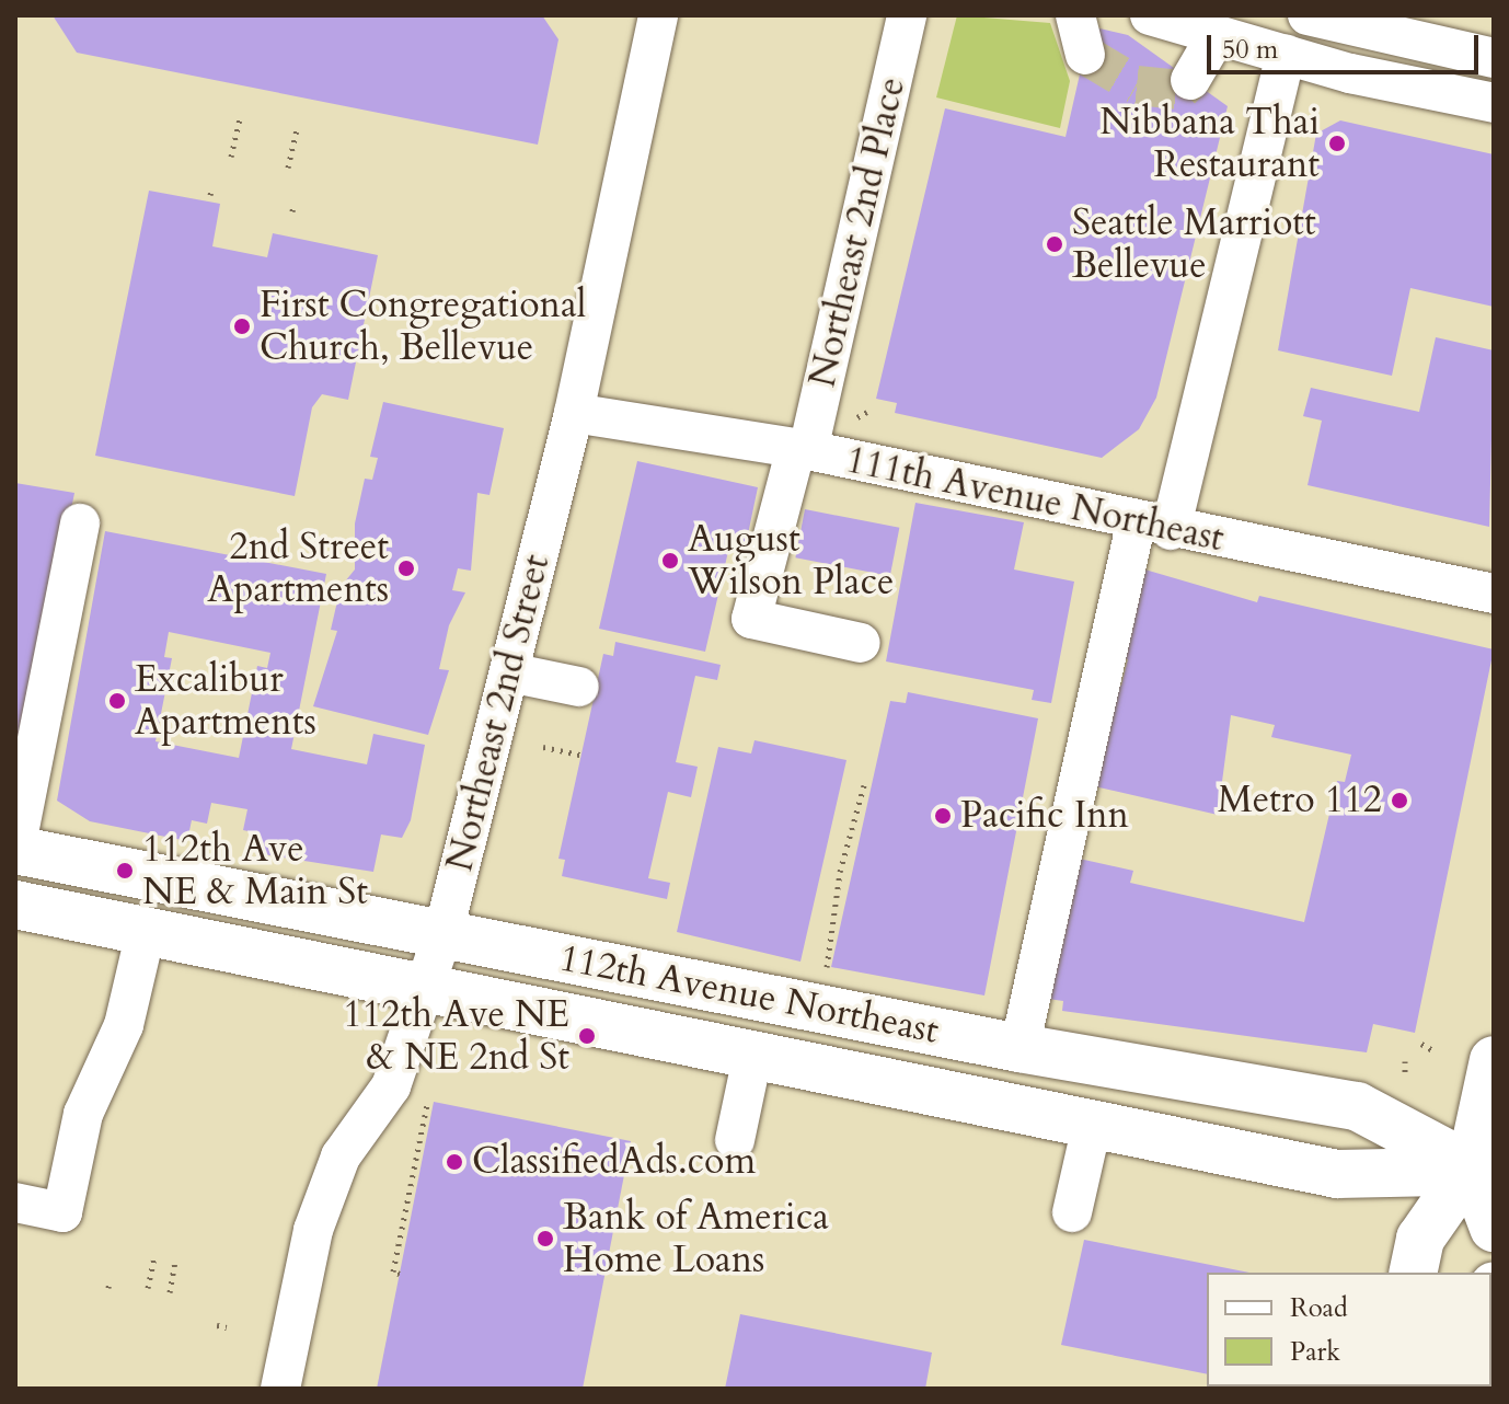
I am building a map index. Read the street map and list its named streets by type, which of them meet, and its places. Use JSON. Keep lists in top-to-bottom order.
{
  "streets": {
    "main road": ["112th Avenue Northeast"],
    "street": ["Northeast 2nd Place", "111th Avenue Northeast", "Northeast 2nd Street"]
  },
  "crossings": [
    ["Northeast 2nd Place", "111th Avenue Northeast"],
    ["111th Avenue Northeast", "Northeast 2nd Street"],
    ["Northeast 2nd Street", "112th Avenue Northeast"]
  ],
  "places": [
    "Nibbana Thai Restaurant",
    "Seattle Marriott Bellevue",
    "First Congregational Church, Bellevue",
    "August Wilson Place",
    "2nd Street Apartments",
    "Excalibur Apartments",
    "Metro 112",
    "Pacific Inn",
    "112th Ave NE & Main St",
    "112th Ave NE & NE 2nd St",
    "ClassifiedAds.com",
    "Bank of America Home Loans"
  ],
  "legend": ["Road", "Park"],
  "scale_bar": "50 m"
}
